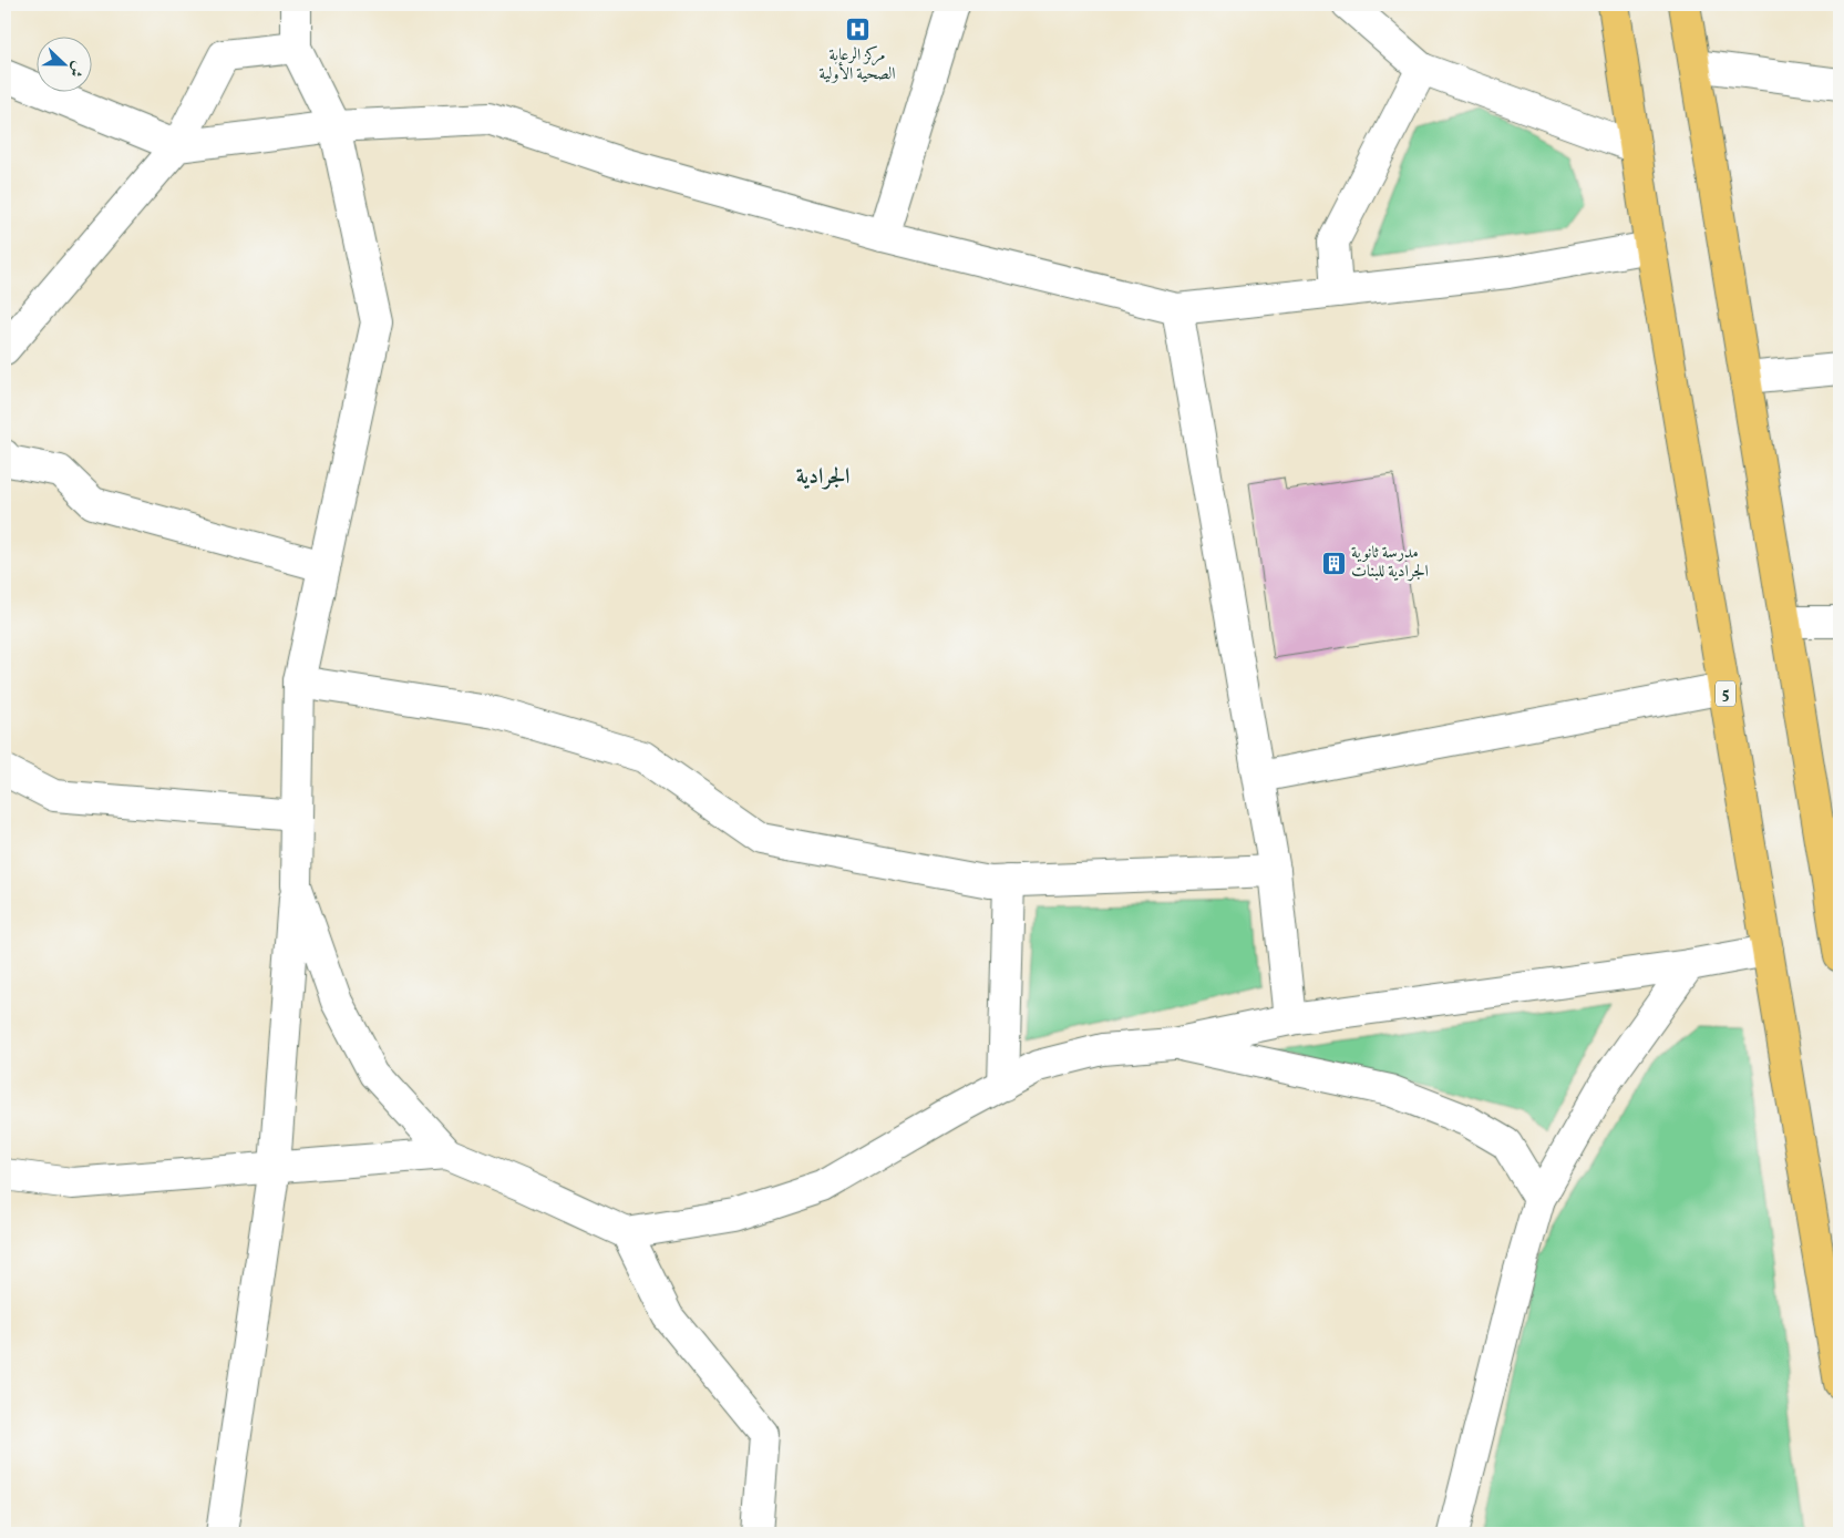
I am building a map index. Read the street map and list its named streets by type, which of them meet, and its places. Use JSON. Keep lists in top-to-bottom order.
{
  "streets": {
    "highway": ["5"]
  },
  "districts": ["الجرادية"],
  "places": {
    "hospital": ["مركز الرعاية الصحية الأولية"],
    "building": ["مدرسة ثانوية الجرادية للبنات"]
  },
  "north": "right"
}
